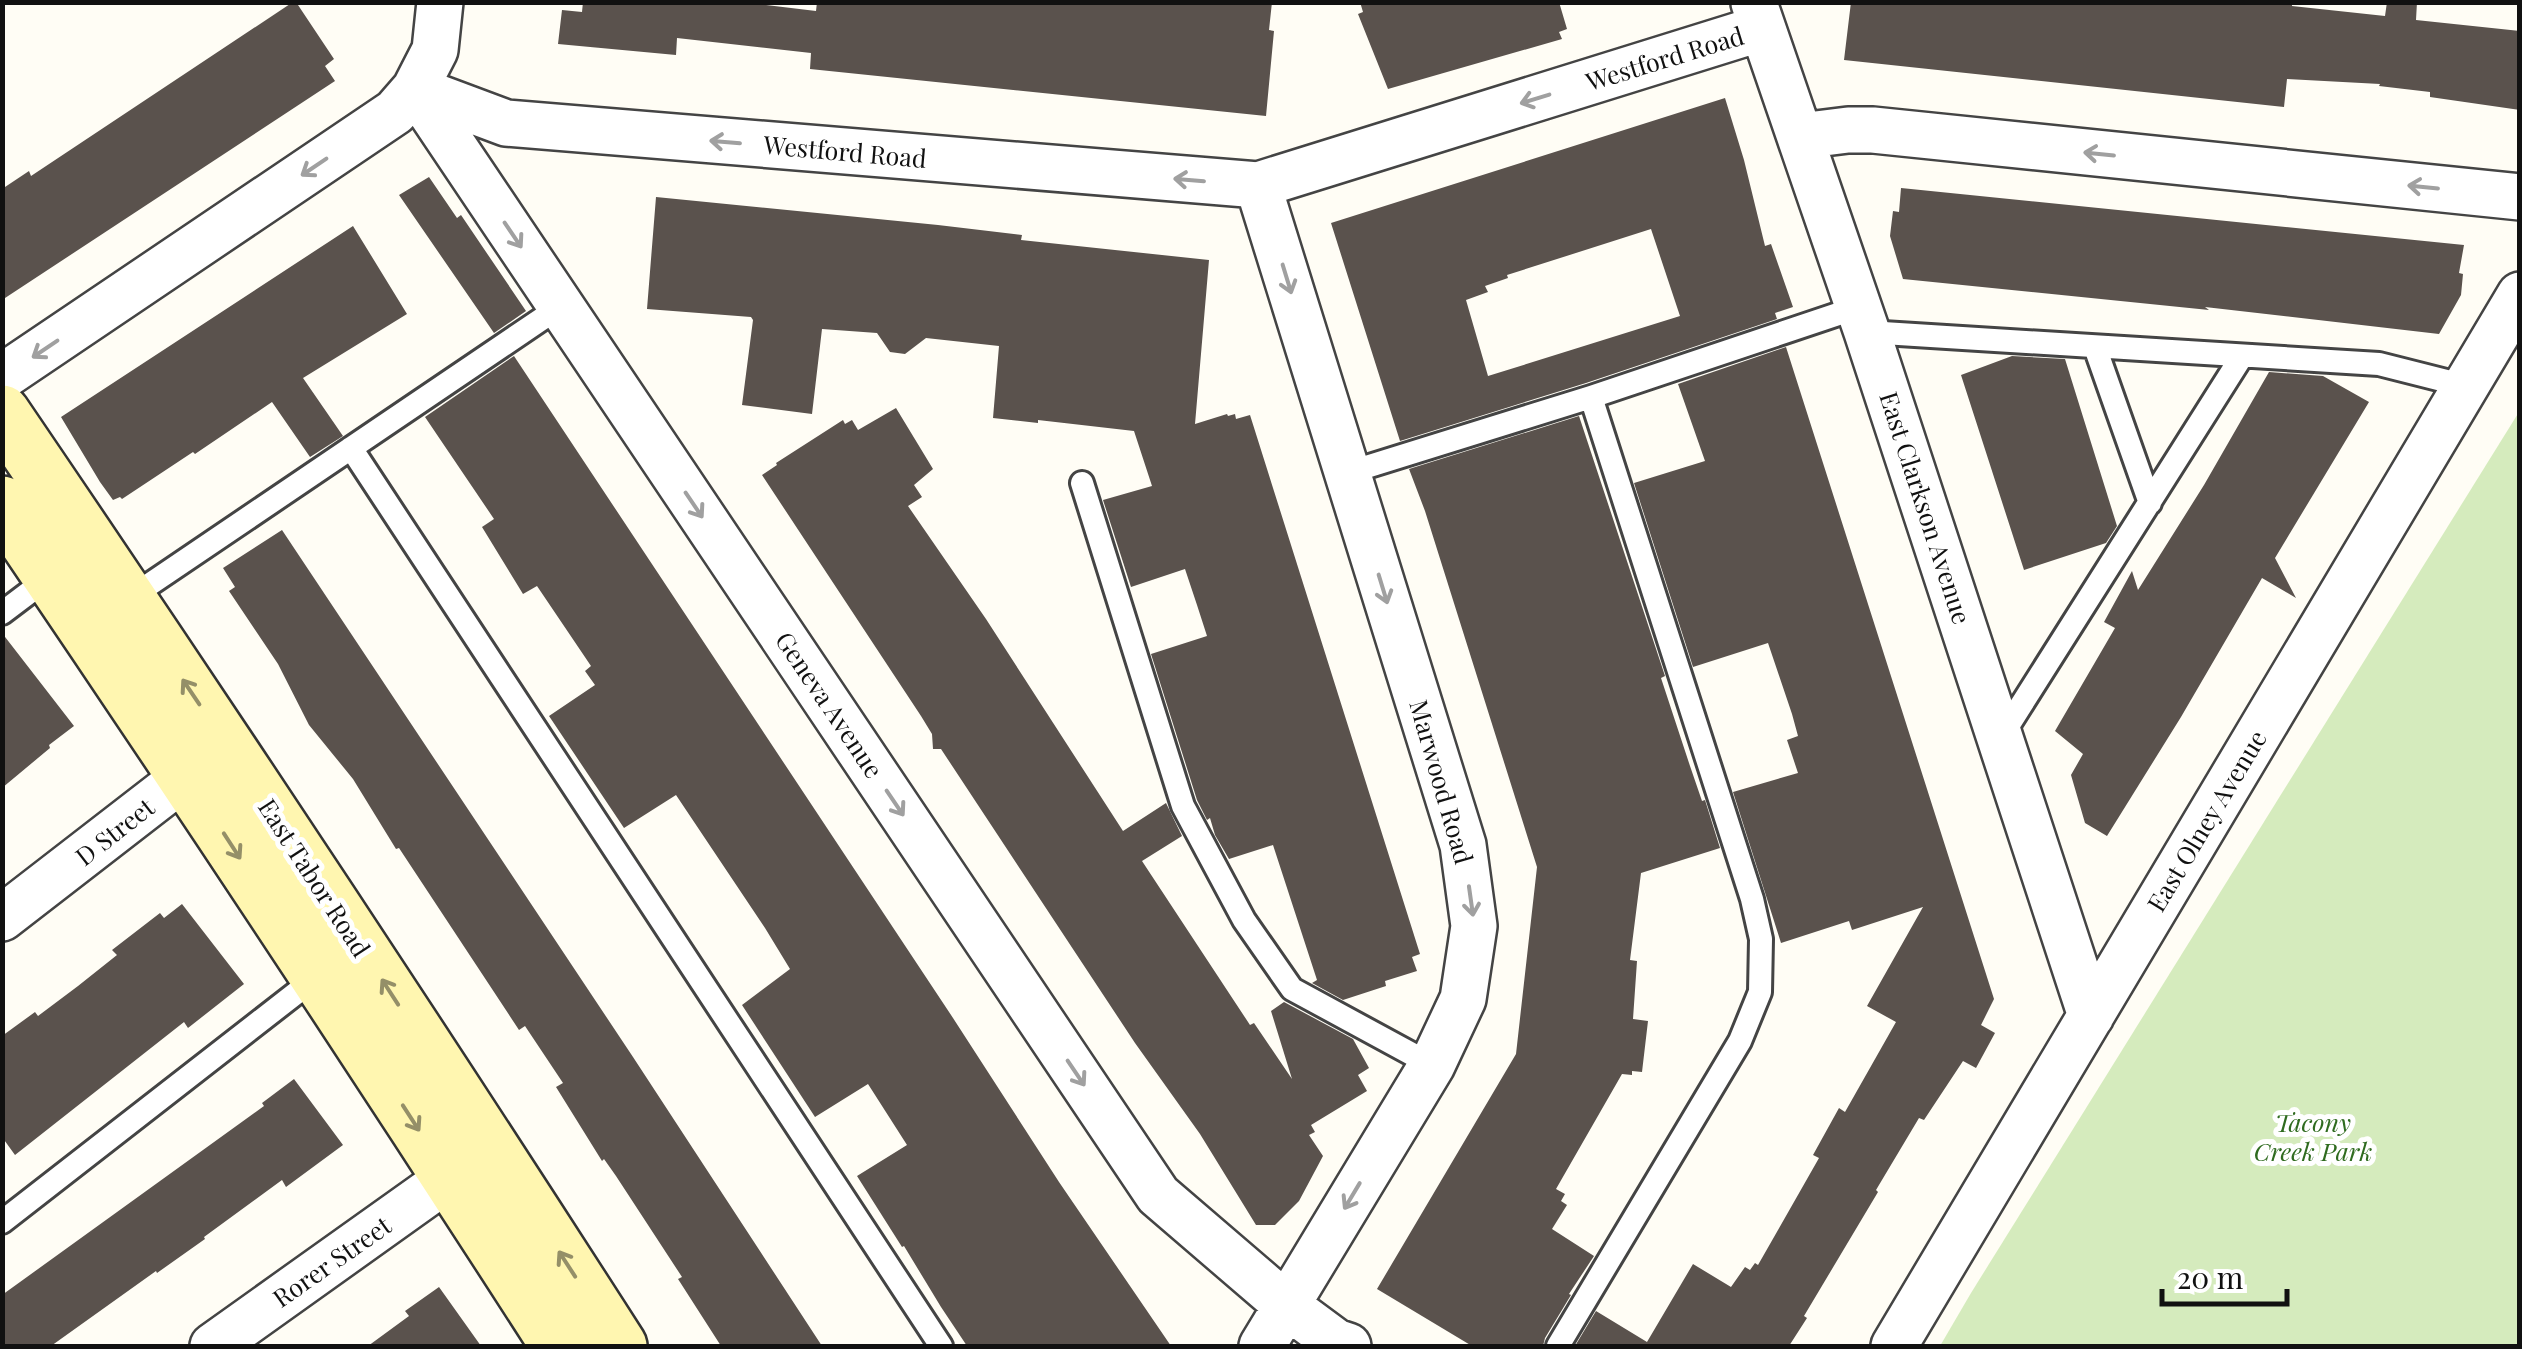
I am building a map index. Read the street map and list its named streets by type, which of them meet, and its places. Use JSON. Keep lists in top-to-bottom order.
{
  "streets": {
    "street": [
      "Westford Road",
      "East Clarkson Avenue",
      "Geneva Avenue",
      "Marwood Road",
      "East Olney Avenue",
      "D Street",
      "East Tabor Road",
      "Rorer Street"
    ]
  },
  "crossings": [
    ["Westford Road", "East Clarkson Avenue"],
    ["Westford Road", "Geneva Avenue"],
    ["Westford Road", "Marwood Road"],
    ["East Clarkson Avenue", "East Olney Avenue"],
    ["Geneva Avenue", "Marwood Road"],
    ["D Street", "East Tabor Road"],
    ["East Tabor Road", "Rorer Street"]
  ],
  "one_way": ["Westford Road", "Geneva Avenue", "Marwood Road"],
  "parks": ["Tacony Creek Park"],
  "scale_bar": "20 m"
}
